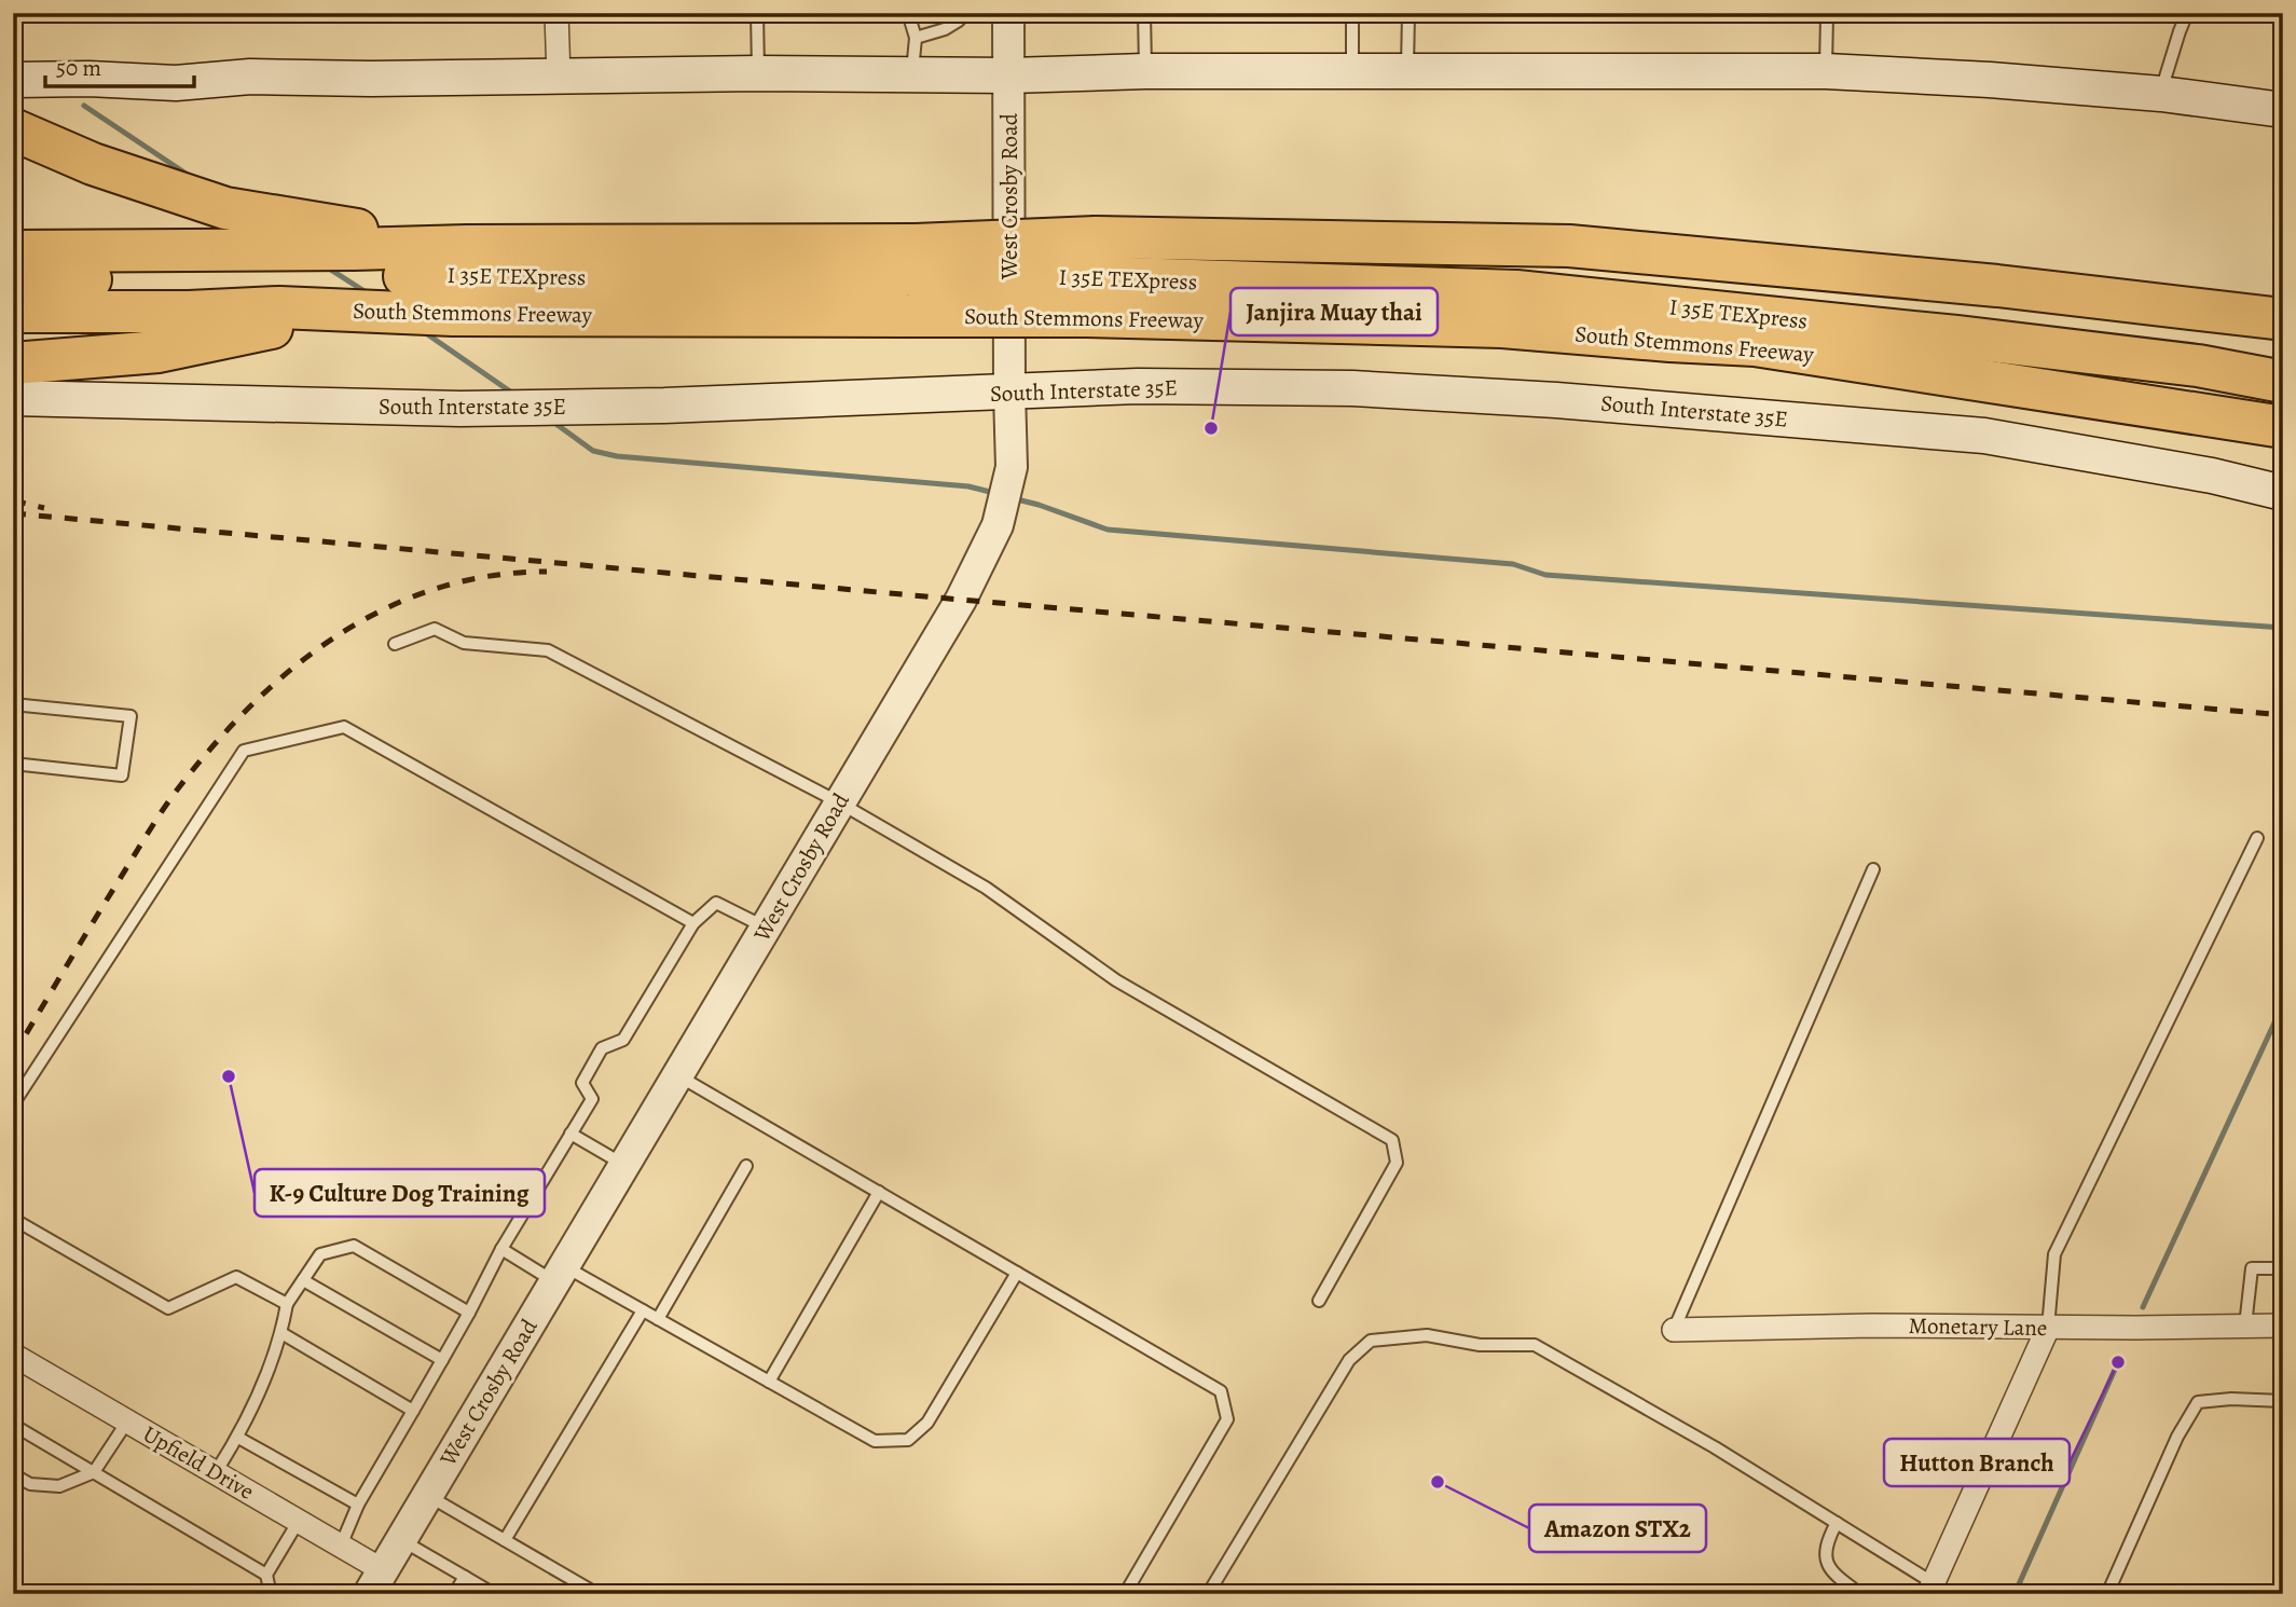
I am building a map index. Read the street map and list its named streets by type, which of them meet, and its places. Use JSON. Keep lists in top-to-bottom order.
{
  "streets": {
    "highway": ["I 35E TEXpress", "South Stemmons Freeway"],
    "main road": ["South Interstate 35E"],
    "street": ["West Crosby Road", "Monetary Lane", "Upfield Drive"]
  },
  "crossings": [
    ["West Crosby Road", "South Interstate 35E"],
    ["West Crosby Road", "Upfield Drive"],
    ["I 35E TEXpress", "South Stemmons Freeway"]
  ],
  "places": [
    "Janjira Muay thai",
    "K-9 Culture Dog Training",
    "Hutton Branch",
    "Amazon STX2"
  ],
  "scale_bar": "50 m"
}
